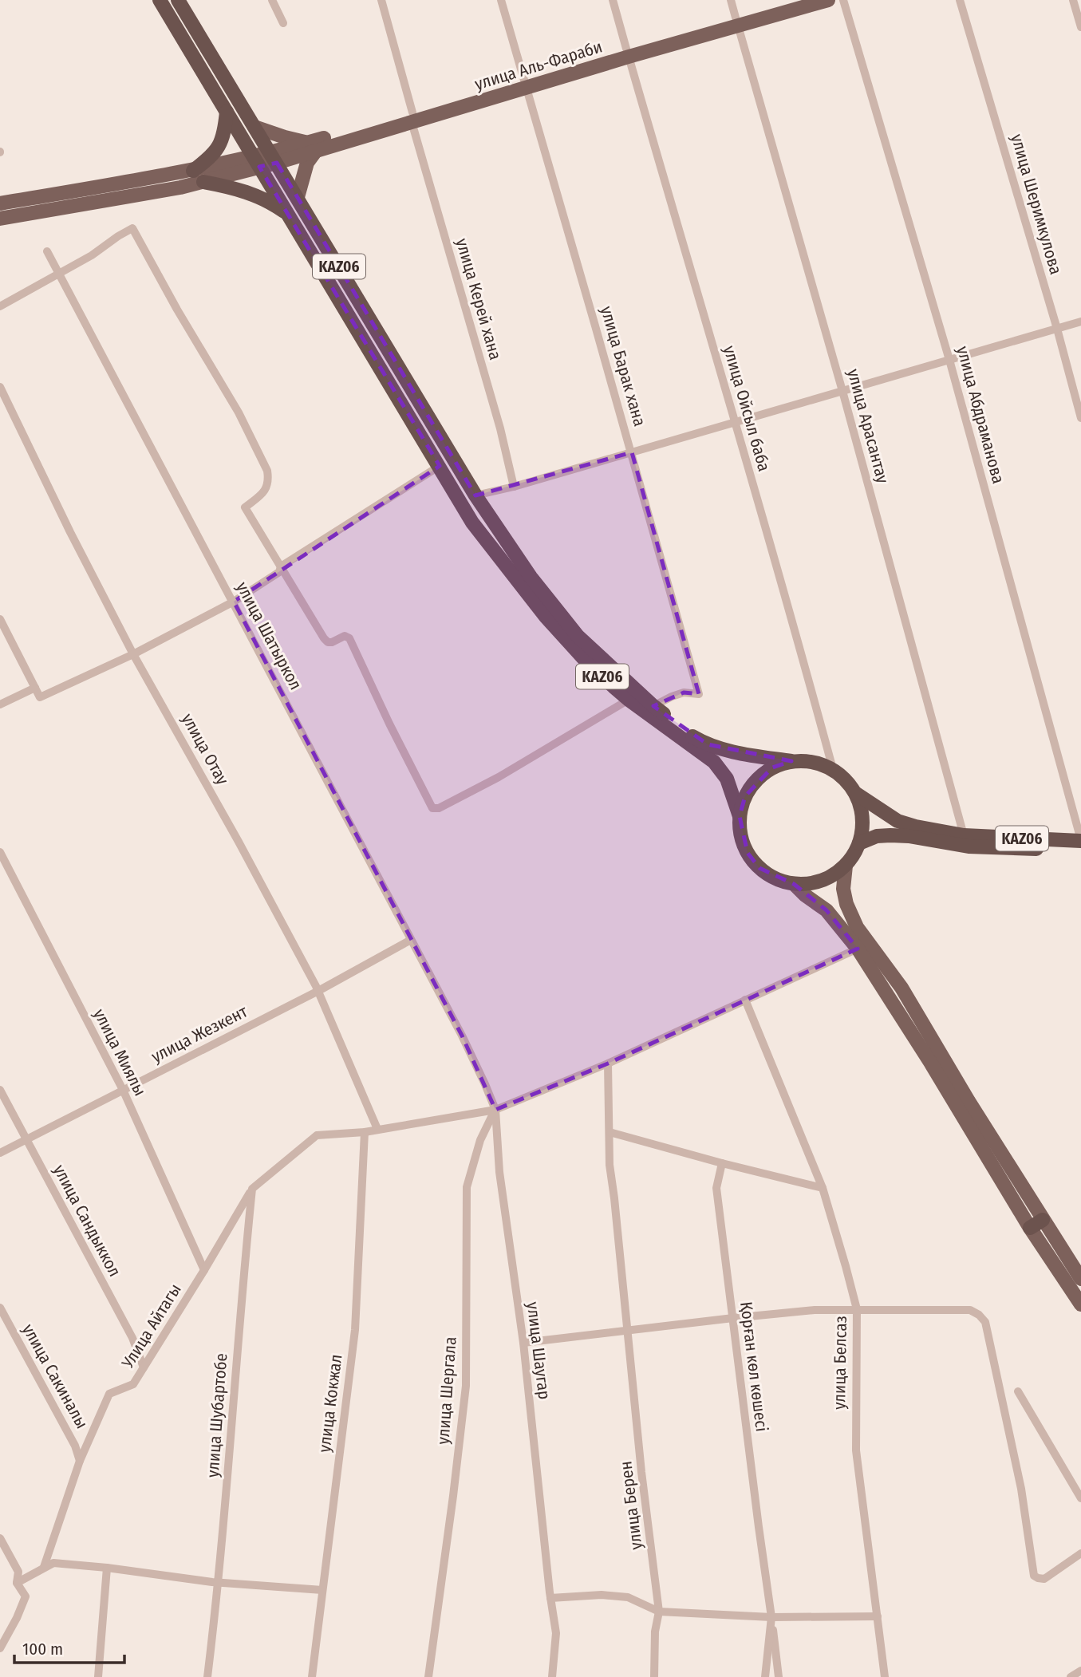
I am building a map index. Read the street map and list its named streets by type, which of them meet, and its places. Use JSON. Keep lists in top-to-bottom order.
{
  "streets": {
    "highway": ["KАZ06"],
    "main road": ["улица Аль-Фараби"],
    "street": [
      "улица Шеримкулова",
      "улица Керей хана",
      "улица Барак хана",
      "улица Ойсыл баба",
      "улица Абдраманова",
      "улица Арасантау",
      "улица Шатыркол",
      "улица Отау",
      "улица Жезкент",
      "улица Миялы",
      "улица Сандыккол",
      "Улица Айтагы",
      "улица Шаугар",
      "улица Белсаз",
      "Қорған көл көшесі",
      "улица Сакиналы",
      "улица Шергала",
      "улица Кокжал",
      "улица Шубартобе",
      "улица Берен"
    ]
  },
  "crossings": [
    ["улица Аль-Фараби", "KАZ06"],
    ["улица Аль-Фараби", "улица Керей хана"],
    ["улица Аль-Фараби", "улица Барак хана"],
    ["улица Аль-Фараби", "улица Ойсыл баба"],
    ["улица Аль-Фараби", "улица Арасантау"],
    ["KАZ06", "улица Барак хана"],
    ["KАZ06", "улица Ойсыл баба"],
    ["KАZ06", "улица Абдраманова"],
    ["KАZ06", "улица Арасантау"],
    ["улица Шатыркол", "улица Жезкент"],
    ["улица Шатыркол", "улица Шаугар"],
    ["улица Отау", "улица Жезкент"],
    ["улица Жезкент", "улица Миялы"],
    ["улица Жезкент", "улица Сандыккол"],
    ["улица Миялы", "Улица Айтагы"],
    ["улица Сандыккол", "Улица Айтагы"],
    ["Улица Айтагы", "улица Сакиналы"],
    ["Улица Айтагы", "улица Шубартобе"],
    ["улица Шаугар", "улица Шергала"]
  ],
  "scale_bar": "100 m"
}
